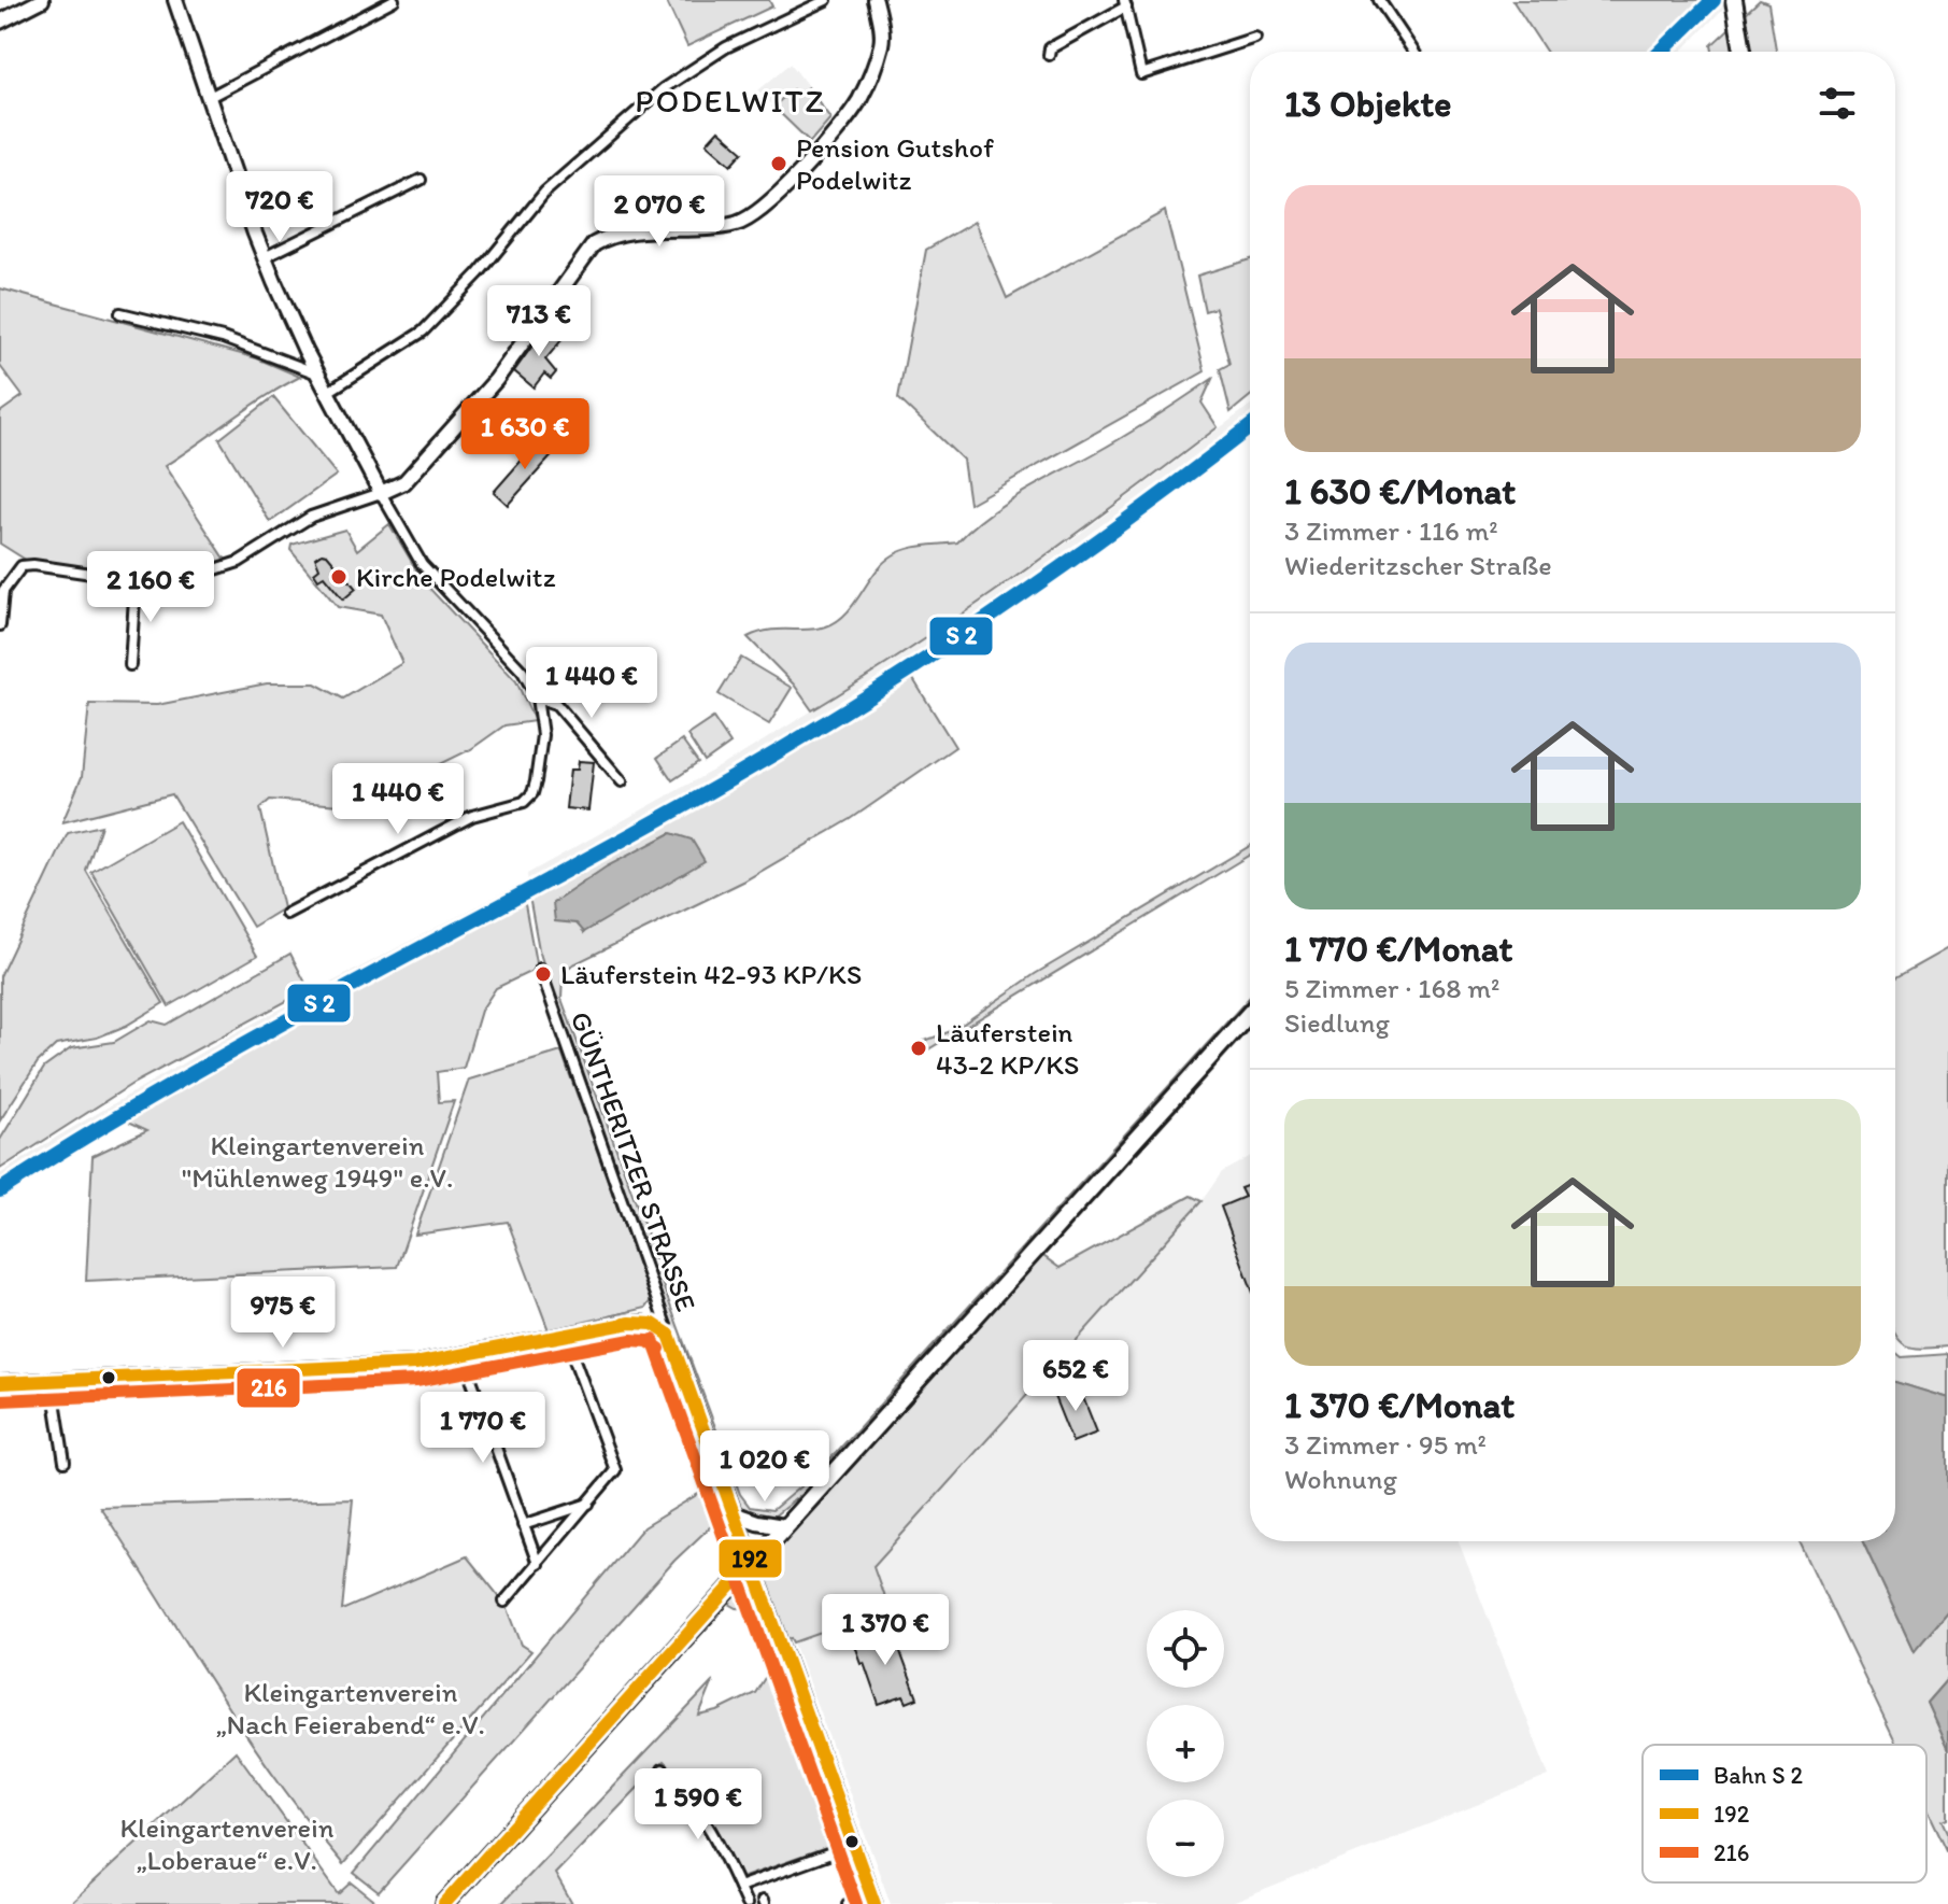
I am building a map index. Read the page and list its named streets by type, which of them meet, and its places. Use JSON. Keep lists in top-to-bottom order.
{
  "streets": {
    "street": ["GÜNTHERITZER STRASSE"]
  },
  "districts": ["PODELWITZ"],
  "parks": ["Kleingartenverein \"Mühlenweg 1949\" e.V.", "Kleingartenverein „Nach Feierabend“ e.V.", "Kleingartenverein „Loberaue“ e.V."],
  "places": [
    "Pension Gutshof Podelwitz",
    "Kirche Podelwitz",
    "Läuferstein 42-93 KP/KS",
    "Läuferstein 43-2 KP/KS"
  ],
  "lines": ["transit line 192", "transit line 216"],
  "legend": ["Bahn S 2", "192", "216"],
  "page": {
    "heading": "13 Objekte",
    "list": [
      {
        "name": "1 630 €/Monat",
        "note": "3 Zimmer · 116 m² · Wiederitzscher Straße"
      },
      {
        "name": "1 770 €/Monat",
        "note": "5 Zimmer · 168 m² · Siedlung"
      },
      {
        "name": "1 370 €/Monat",
        "note": "3 Zimmer · 95 m² · Wohnung"
      }
    ],
    "price": [
      "720 €",
      "2 070 €",
      "713 €",
      "1 630 €",
      "2 160 €",
      "1 440 €",
      "1 440 €",
      "975 €",
      "652 €",
      "1 770 €",
      "1 020 €",
      "1 370 €",
      "1 590 €"
    ],
    "map_buttons": ["+", "−"]
  }
}
